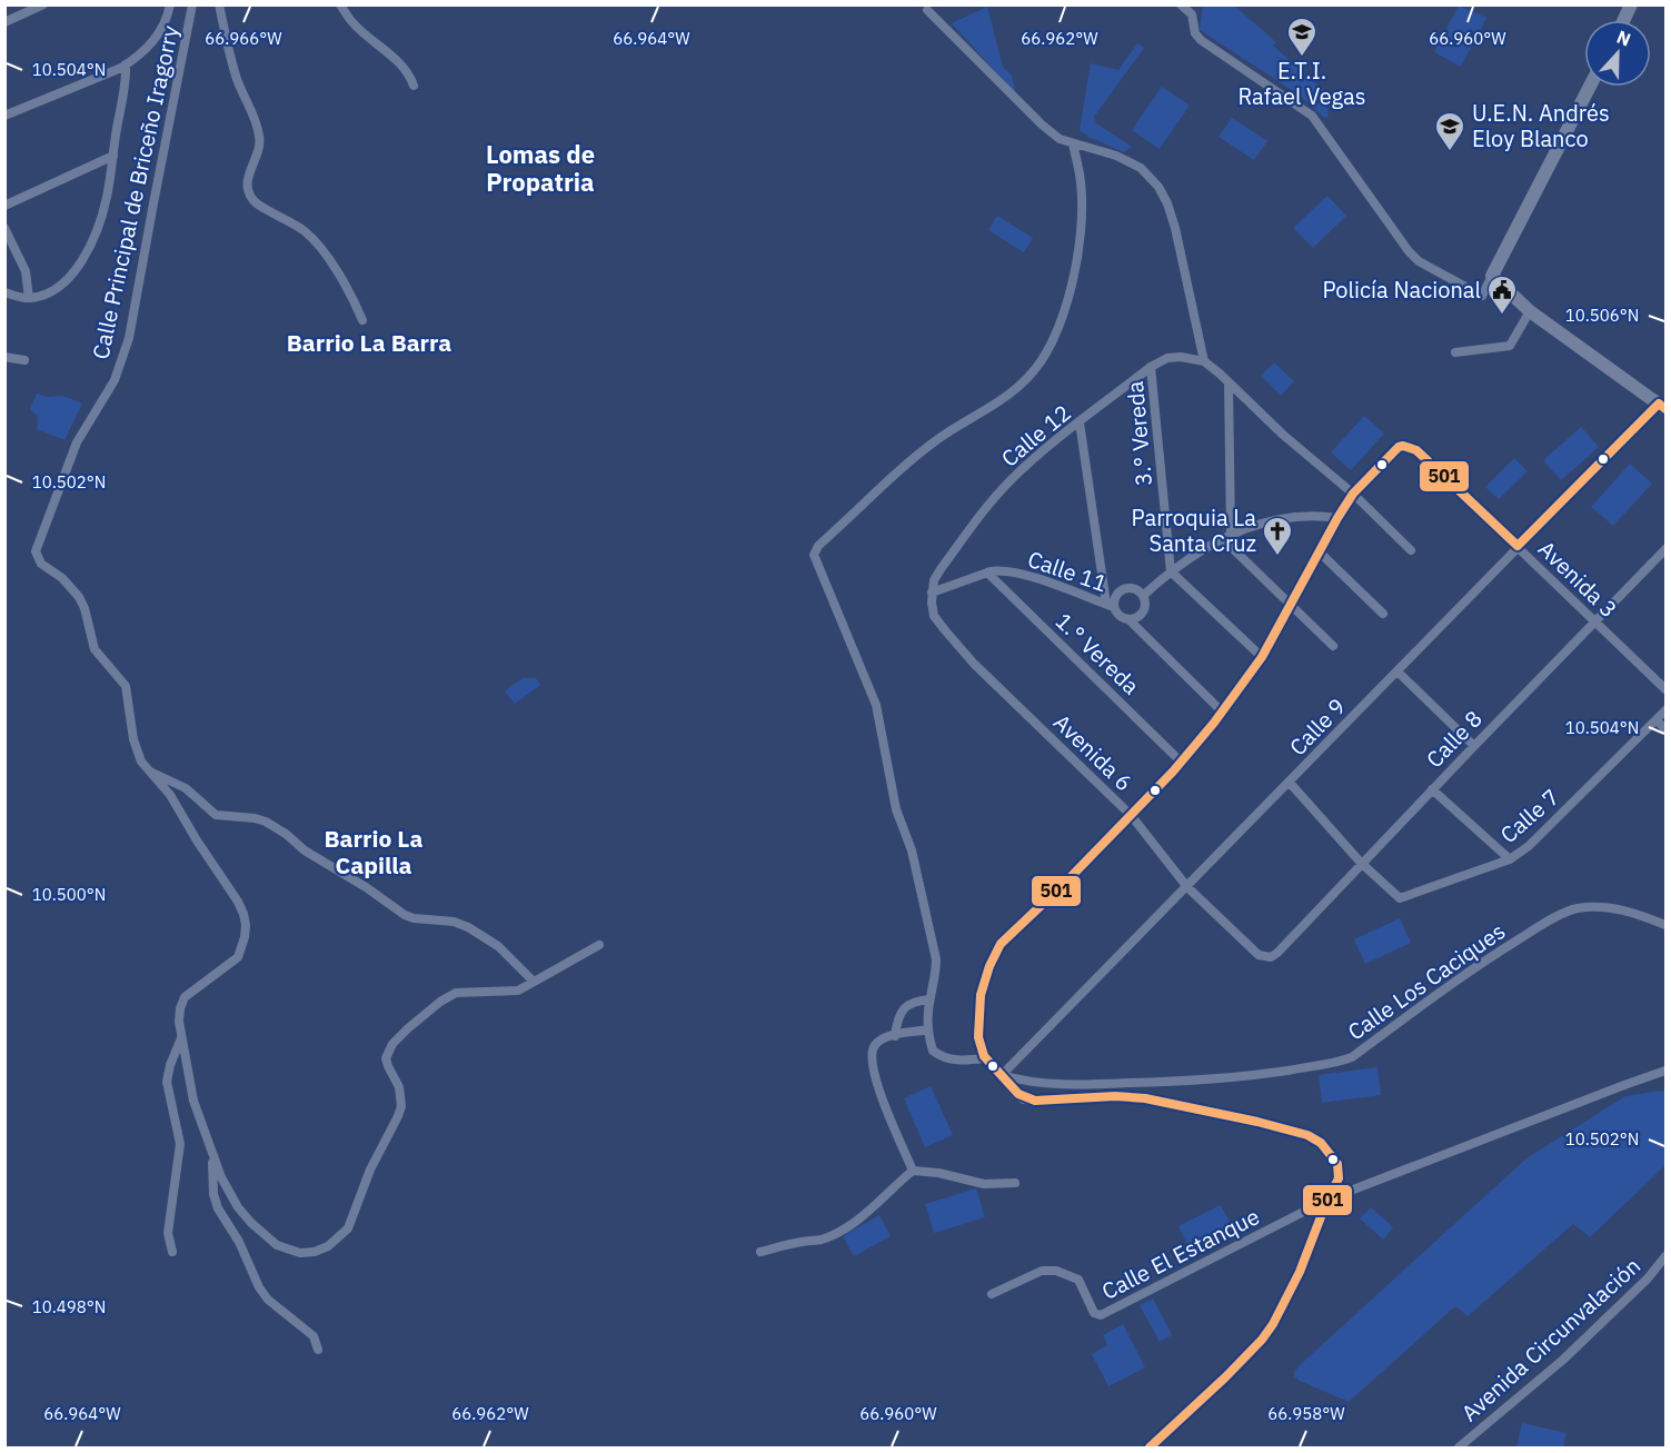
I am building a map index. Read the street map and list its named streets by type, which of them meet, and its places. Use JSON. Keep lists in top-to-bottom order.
{
  "streets": {
    "street": [
      "Calle Principal de Briceño Iragorry",
      "3.° Vereda",
      "Calle 12",
      "Calle 11",
      "Avenida 3",
      "1.° Vereda",
      "Calle 9",
      "Calle 8",
      "Avenida 6",
      "Calle 7",
      "Calle Los Caciques",
      "Calle El Estanque",
      "Avenida Circunvalación"
    ]
  },
  "crossings": [
    ["3.° Vereda", "Calle 12"],
    ["Calle 12", "Calle 11"],
    ["Calle 12", "Avenida 6"],
    ["Calle 11", "1.° Vereda"],
    ["Calle 11", "Avenida 6"],
    ["Avenida 3", "Calle 9"],
    ["Avenida 3", "Calle 8"],
    ["Calle 9", "Avenida 6"],
    ["Calle 9", "Calle Los Caciques"],
    ["Calle 8", "Avenida 6"],
    ["Calle 8", "Calle 7"]
  ],
  "districts": ["Lomas de Propatria", "Barrio La Barra", "Barrio La Capilla"],
  "places": {
    "school or university": ["E.T.I. Rafael Vegas", "U.E.N. Andrés Eloy Blanco"],
    "public building": ["Policía Nacional"],
    "church": ["Parroquia La Santa Cruz"]
  },
  "lines": ["transit line 501"],
  "north": "top",
  "coordinates": [
    "66.966°W",
    "66.964°W",
    "66.962°W",
    "66.960°W",
    "10.504°N",
    "10.506°N",
    "10.502°N",
    "10.500°N",
    "10.498°N",
    "66.958°W"
  ]
}
